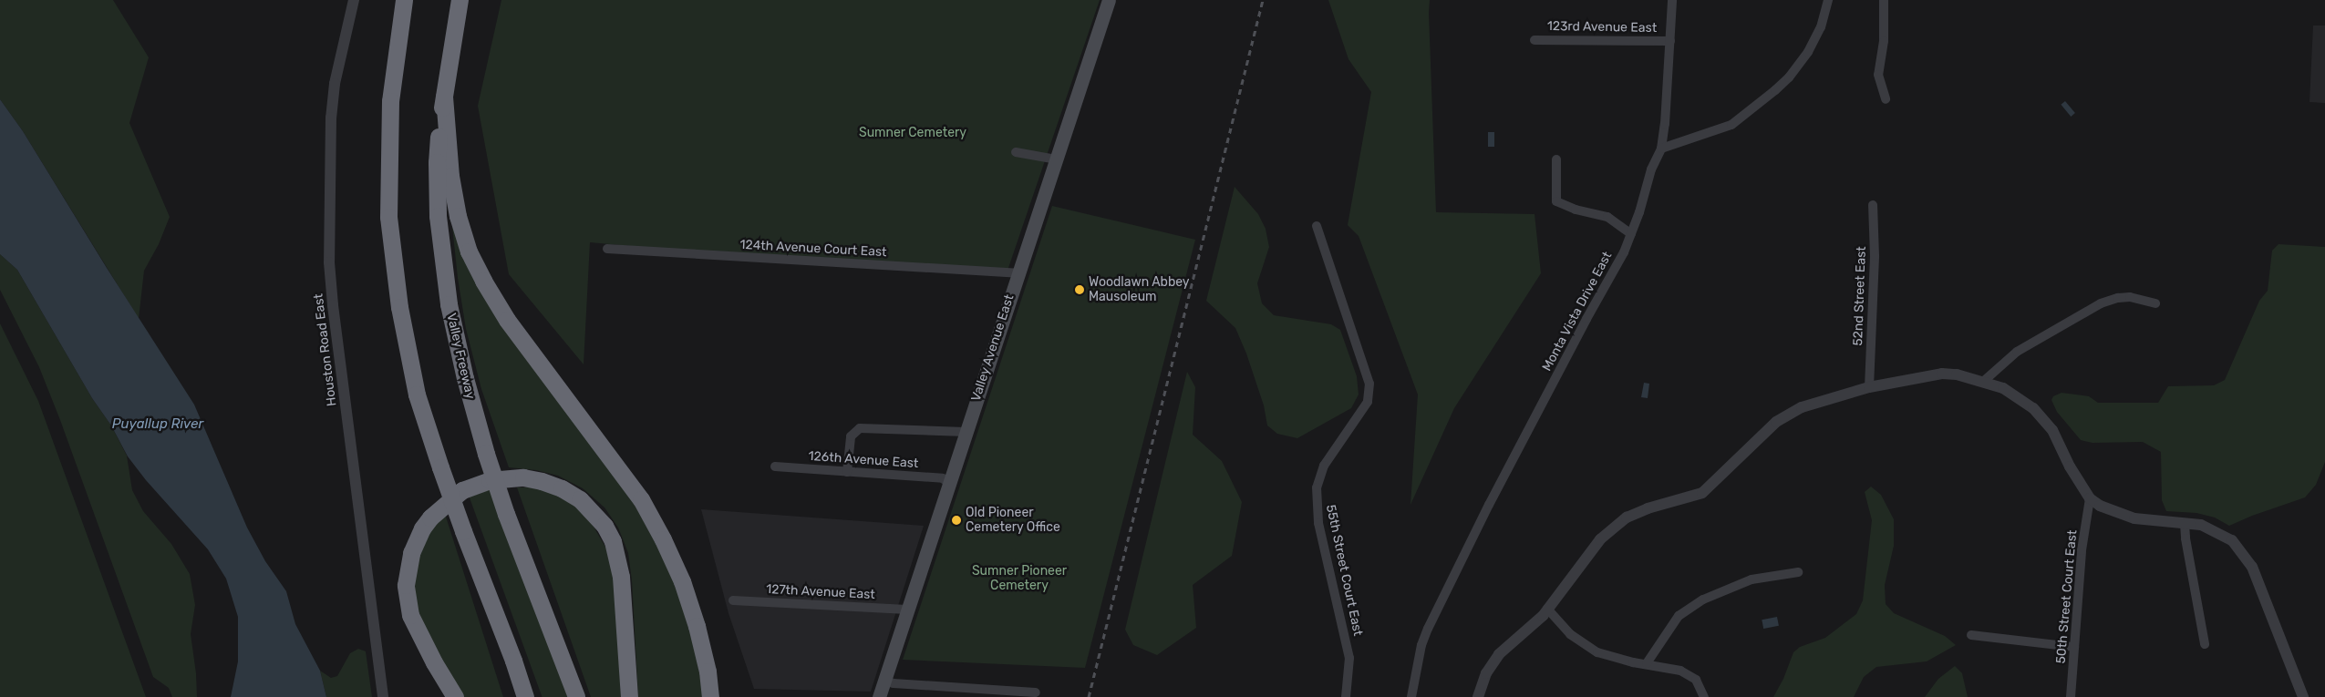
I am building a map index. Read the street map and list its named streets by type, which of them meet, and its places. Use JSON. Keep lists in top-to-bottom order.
{
  "streets": {
    "highway": ["Valley Freeway"],
    "main road": ["Valley Avenue East"],
    "street": [
      "123rd Avenue East",
      "124th Avenue Court East",
      "52nd Street East",
      "Monta Vista Drive East",
      "Houston Road East",
      "126th Avenue East",
      "55th Street Court East",
      "127th Avenue East",
      "50th Street Court East"
    ]
  },
  "crossings": [
    ["124th Avenue Court East", "Valley Avenue East"],
    ["Valley Avenue East", "126th Avenue East"],
    ["Valley Avenue East", "127th Avenue East"]
  ],
  "water": ["Puyallup River"],
  "parks": ["Sumner Cemetery", "Sumner Pioneer Cemetery"],
  "places": ["Woodlawn Abbey Mausoleum", "Old Pioneer Cemetery Office"]
}
